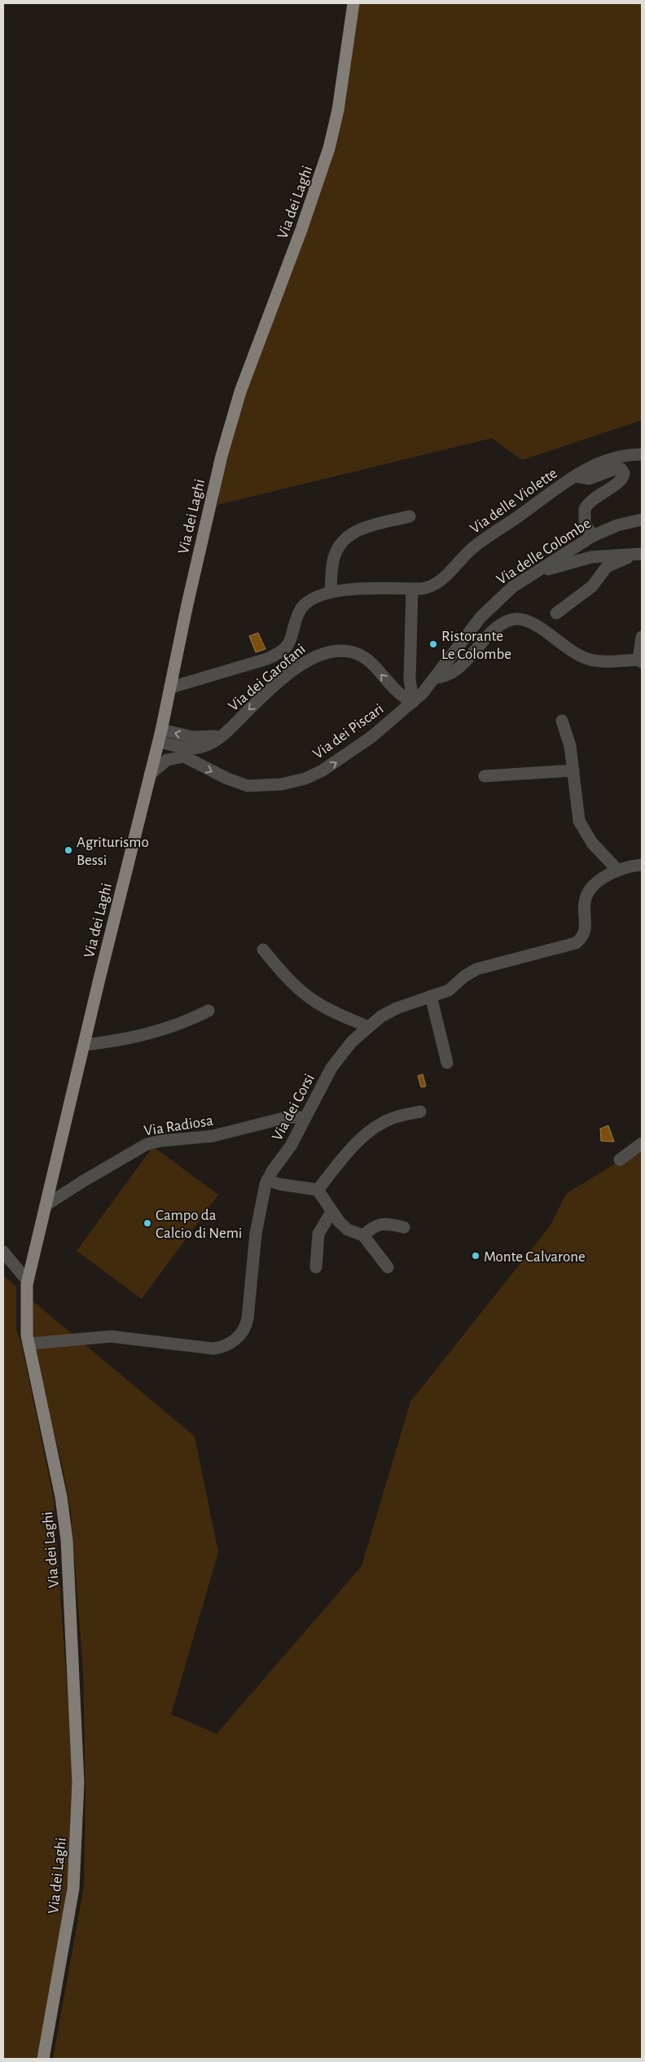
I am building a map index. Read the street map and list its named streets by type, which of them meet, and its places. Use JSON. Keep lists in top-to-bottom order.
{
  "streets": {
    "main road": ["Via dei Laghi"],
    "street": [
      "Via delle Violette",
      "Via delle Colombe",
      "Via dei Garofani",
      "Via dei Piscari",
      "Via dei Corsi",
      "Via Radiosa"
    ]
  },
  "crossings": [
    ["Via dei Laghi", "Via delle Violette"],
    ["Via dei Laghi", "Via dei Garofani"],
    ["Via dei Laghi", "Via dei Piscari"],
    ["Via dei Laghi", "Via dei Corsi"],
    ["Via dei Laghi", "Via Radiosa"],
    ["Via delle Colombe", "Via dei Garofani"],
    ["Via delle Colombe", "Via dei Piscari"],
    ["Via dei Garofani", "Via dei Piscari"],
    ["Via dei Corsi", "Via Radiosa"]
  ],
  "one_way": ["Via dei Garofani", "Via dei Piscari"],
  "places": [
    "Ristorante Le Colombe",
    "Agriturismo Bessi",
    "Campo da Calcio di Nemi",
    "Monte Calvarone"
  ]
}
